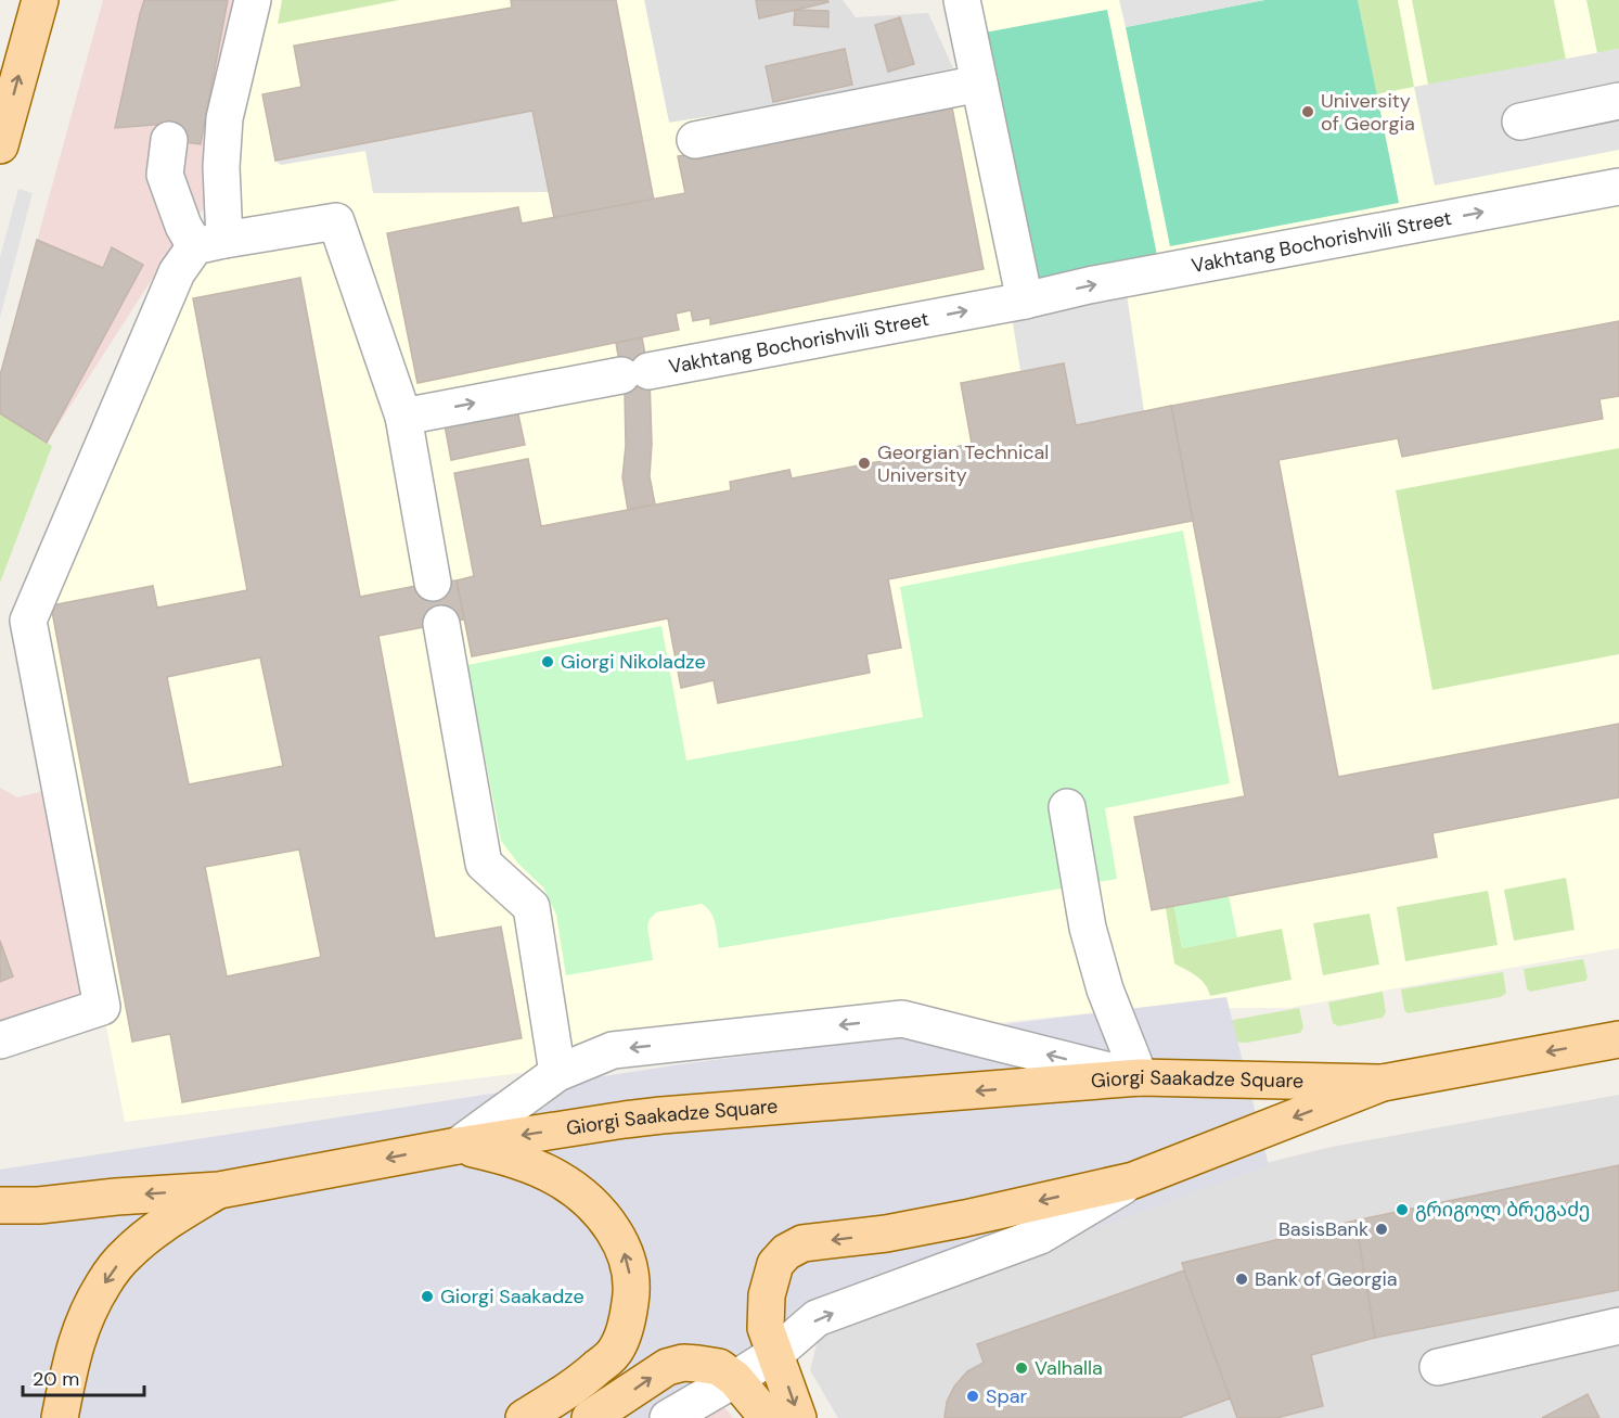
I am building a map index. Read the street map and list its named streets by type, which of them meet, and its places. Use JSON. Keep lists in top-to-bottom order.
{
  "streets": {
    "main road": ["Giorgi Saakadze Square"],
    "street": ["Vakhtang Bochorishvili Street"]
  },
  "one_way": ["Giorgi Saakadze Square"],
  "places": [
    "University of Georgia",
    "Georgian Technical University",
    "Giorgi Nikoladze",
    "გრიგოლ ბრეგაძე",
    "BasisBank",
    "Bank of Georgia",
    "Giorgi Saakadze",
    "Valhalla",
    "Spar"
  ],
  "scale_bar": "20 m"
}
